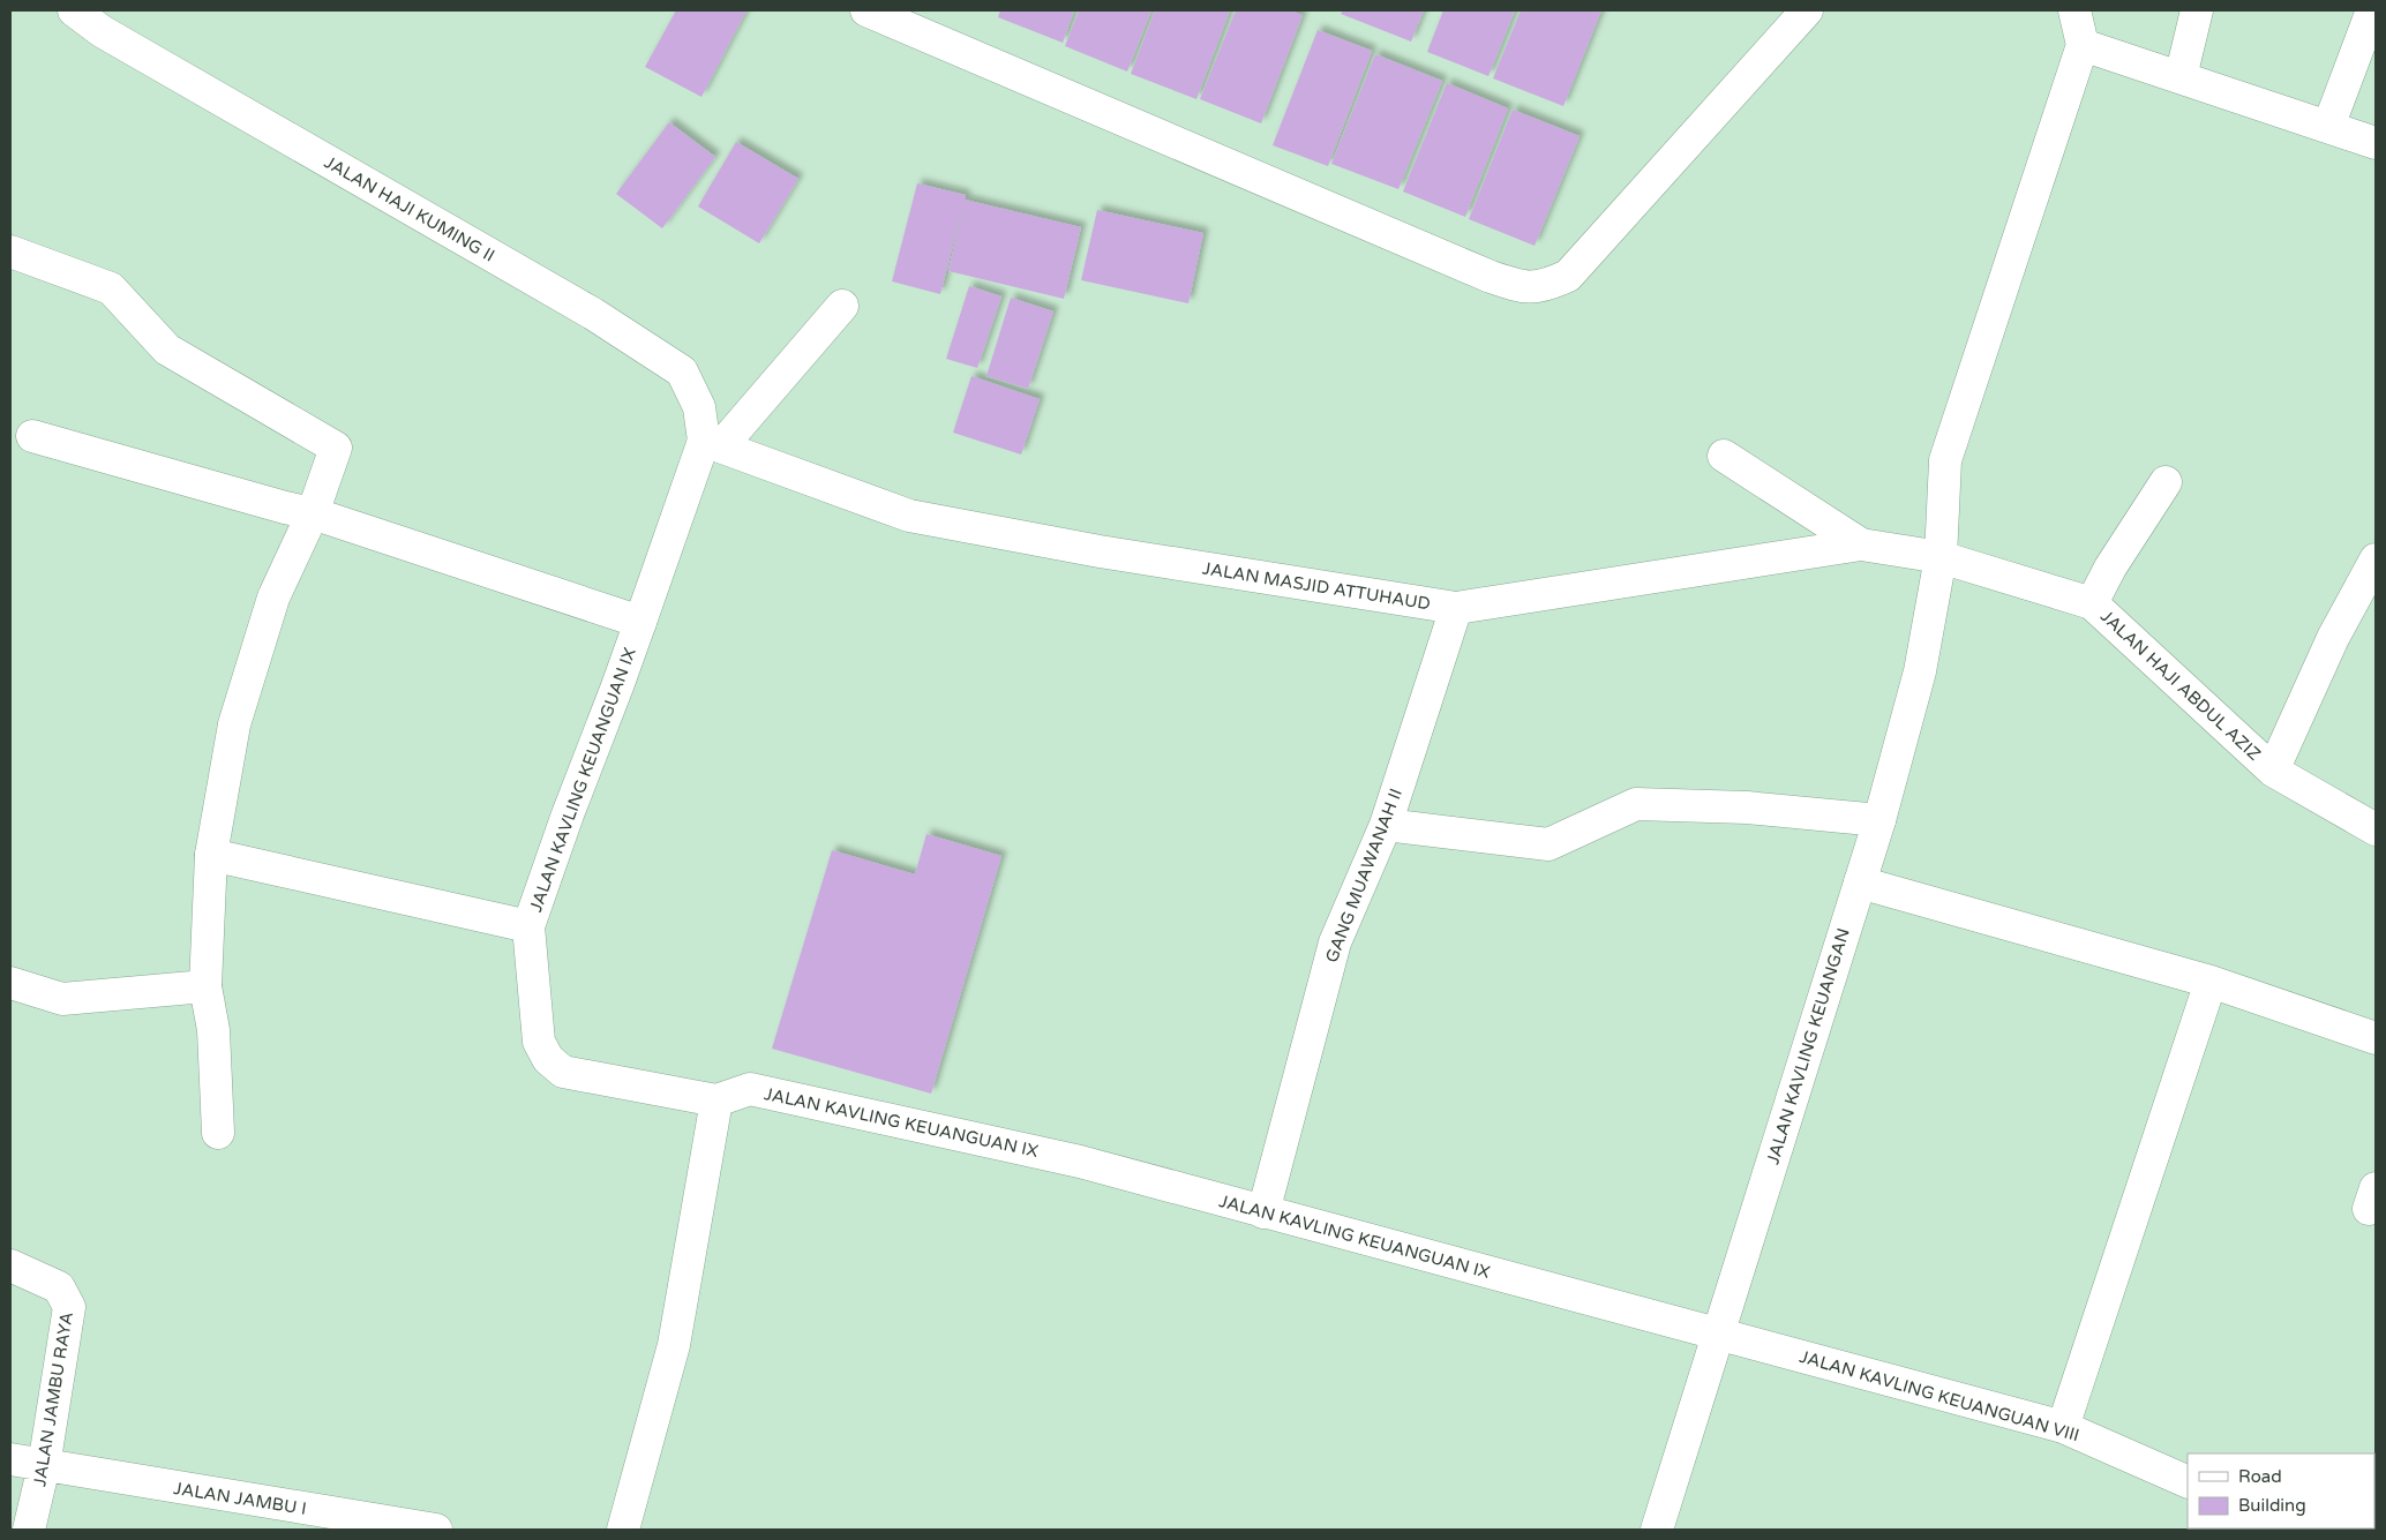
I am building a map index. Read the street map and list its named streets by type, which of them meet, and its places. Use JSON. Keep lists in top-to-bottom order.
{
  "streets": {
    "street": [
      "JALAN HAJI KUMING II",
      "JALAN MASJID ATTUHAUD",
      "JALAN HAJI ABDUL AZIZ",
      "JALAN KAVLING KEUANGUAN IX",
      "GANG MUAWANAH II",
      "JALAN KAVLING KEUANGAN",
      "JALAN KAVLING KEUANGUAN VIII",
      "JALAN JAMBU RAYA",
      "JALAN JAMBU I"
    ]
  },
  "crossings": [
    ["JALAN HAJI KUMING II", "JALAN MASJID ATTUHAUD"],
    ["JALAN HAJI KUMING II", "JALAN KAVLING KEUANGUAN IX"],
    ["JALAN MASJID ATTUHAUD", "JALAN HAJI ABDUL AZIZ"],
    ["JALAN MASJID ATTUHAUD", "JALAN KAVLING KEUANGUAN IX"],
    ["JALAN MASJID ATTUHAUD", "GANG MUAWANAH II"],
    ["JALAN MASJID ATTUHAUD", "JALAN KAVLING KEUANGAN"],
    ["JALAN HAJI ABDUL AZIZ", "JALAN KAVLING KEUANGAN"],
    ["JALAN KAVLING KEUANGUAN IX", "GANG MUAWANAH II"],
    ["JALAN KAVLING KEUANGUAN IX", "JALAN KAVLING KEUANGAN"],
    ["JALAN KAVLING KEUANGUAN IX", "JALAN KAVLING KEUANGUAN VIII"],
    ["JALAN KAVLING KEUANGAN", "JALAN KAVLING KEUANGUAN VIII"],
    ["JALAN JAMBU RAYA", "JALAN JAMBU I"]
  ],
  "legend": ["Road", "Building"]
}
